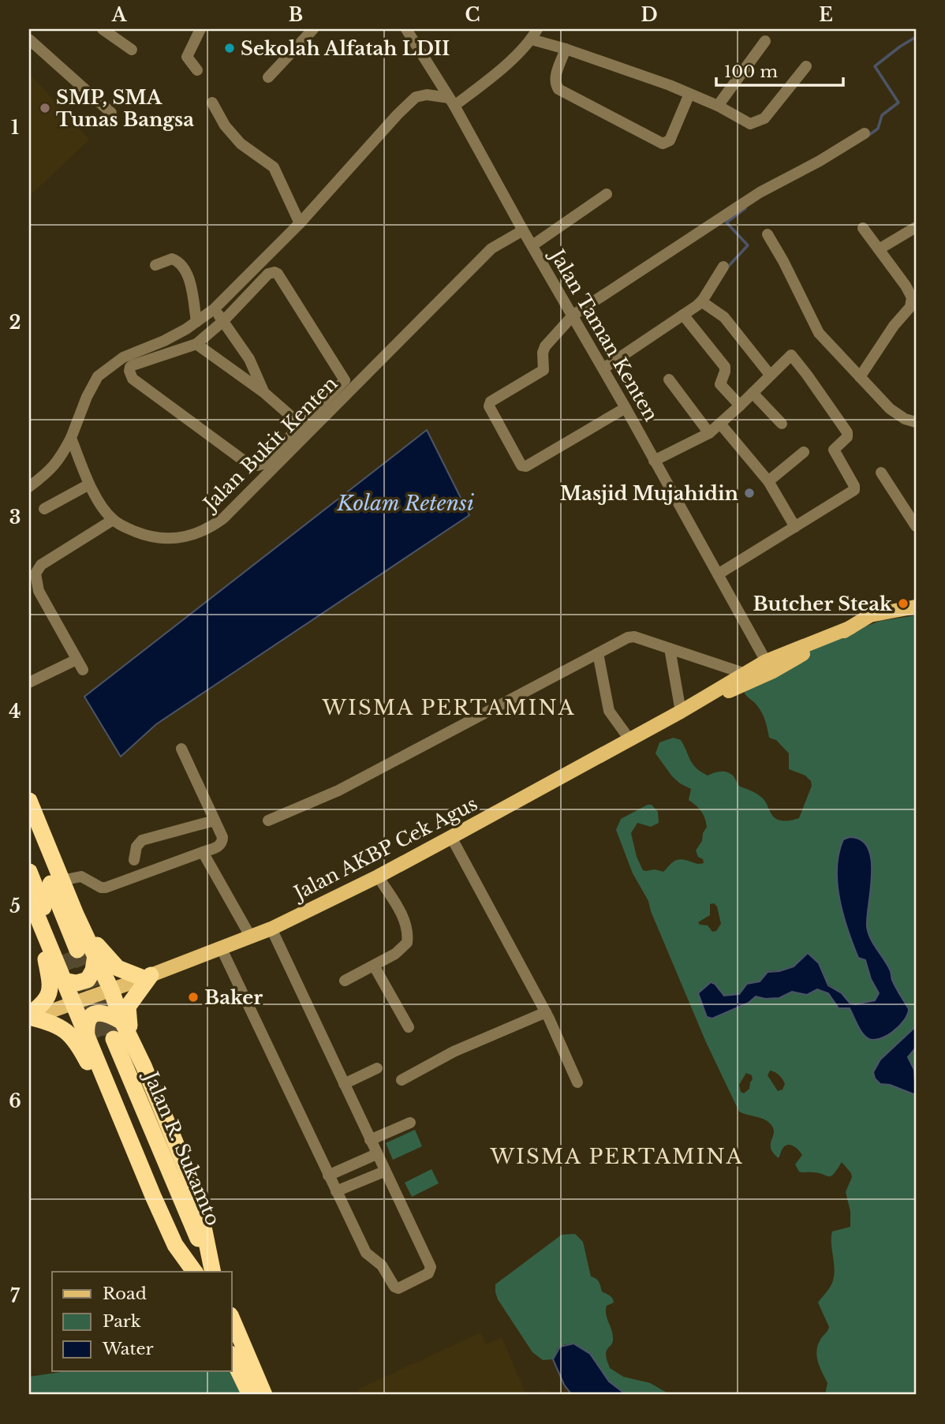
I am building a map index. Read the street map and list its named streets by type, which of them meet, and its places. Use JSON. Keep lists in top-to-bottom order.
{
  "streets": {
    "highway": ["Jalan R. Sukamto"],
    "main road": ["Jalan AKBP Cek Agus"],
    "street": ["Jalan Taman Kenten", "Jalan Bukit Kenten"]
  },
  "crossings": [
    ["Jalan Taman Kenten", "Jalan Bukit Kenten"],
    ["Jalan Taman Kenten", "Jalan AKBP Cek Agus"]
  ],
  "districts": ["WISMA PERTAMINA", "WISMA PERTAMINA"],
  "water": ["Kolam Retensi"],
  "places": [
    "Sekolah Alfatah LDII",
    "SMP, SMA Tunas Bangsa",
    "Masjid Mujahidin",
    "Butcher Steak",
    "Baker"
  ],
  "legend": ["Road", "Park", "Water"],
  "scale_bar": "100 m",
  "grid": {
    "columns": [
      "A",
      "B",
      "C",
      "D",
      "E"
    ],
    "rows": [
      "1",
      "2",
      "3",
      "4",
      "5",
      "6",
      "7"
    ]
  }
}
